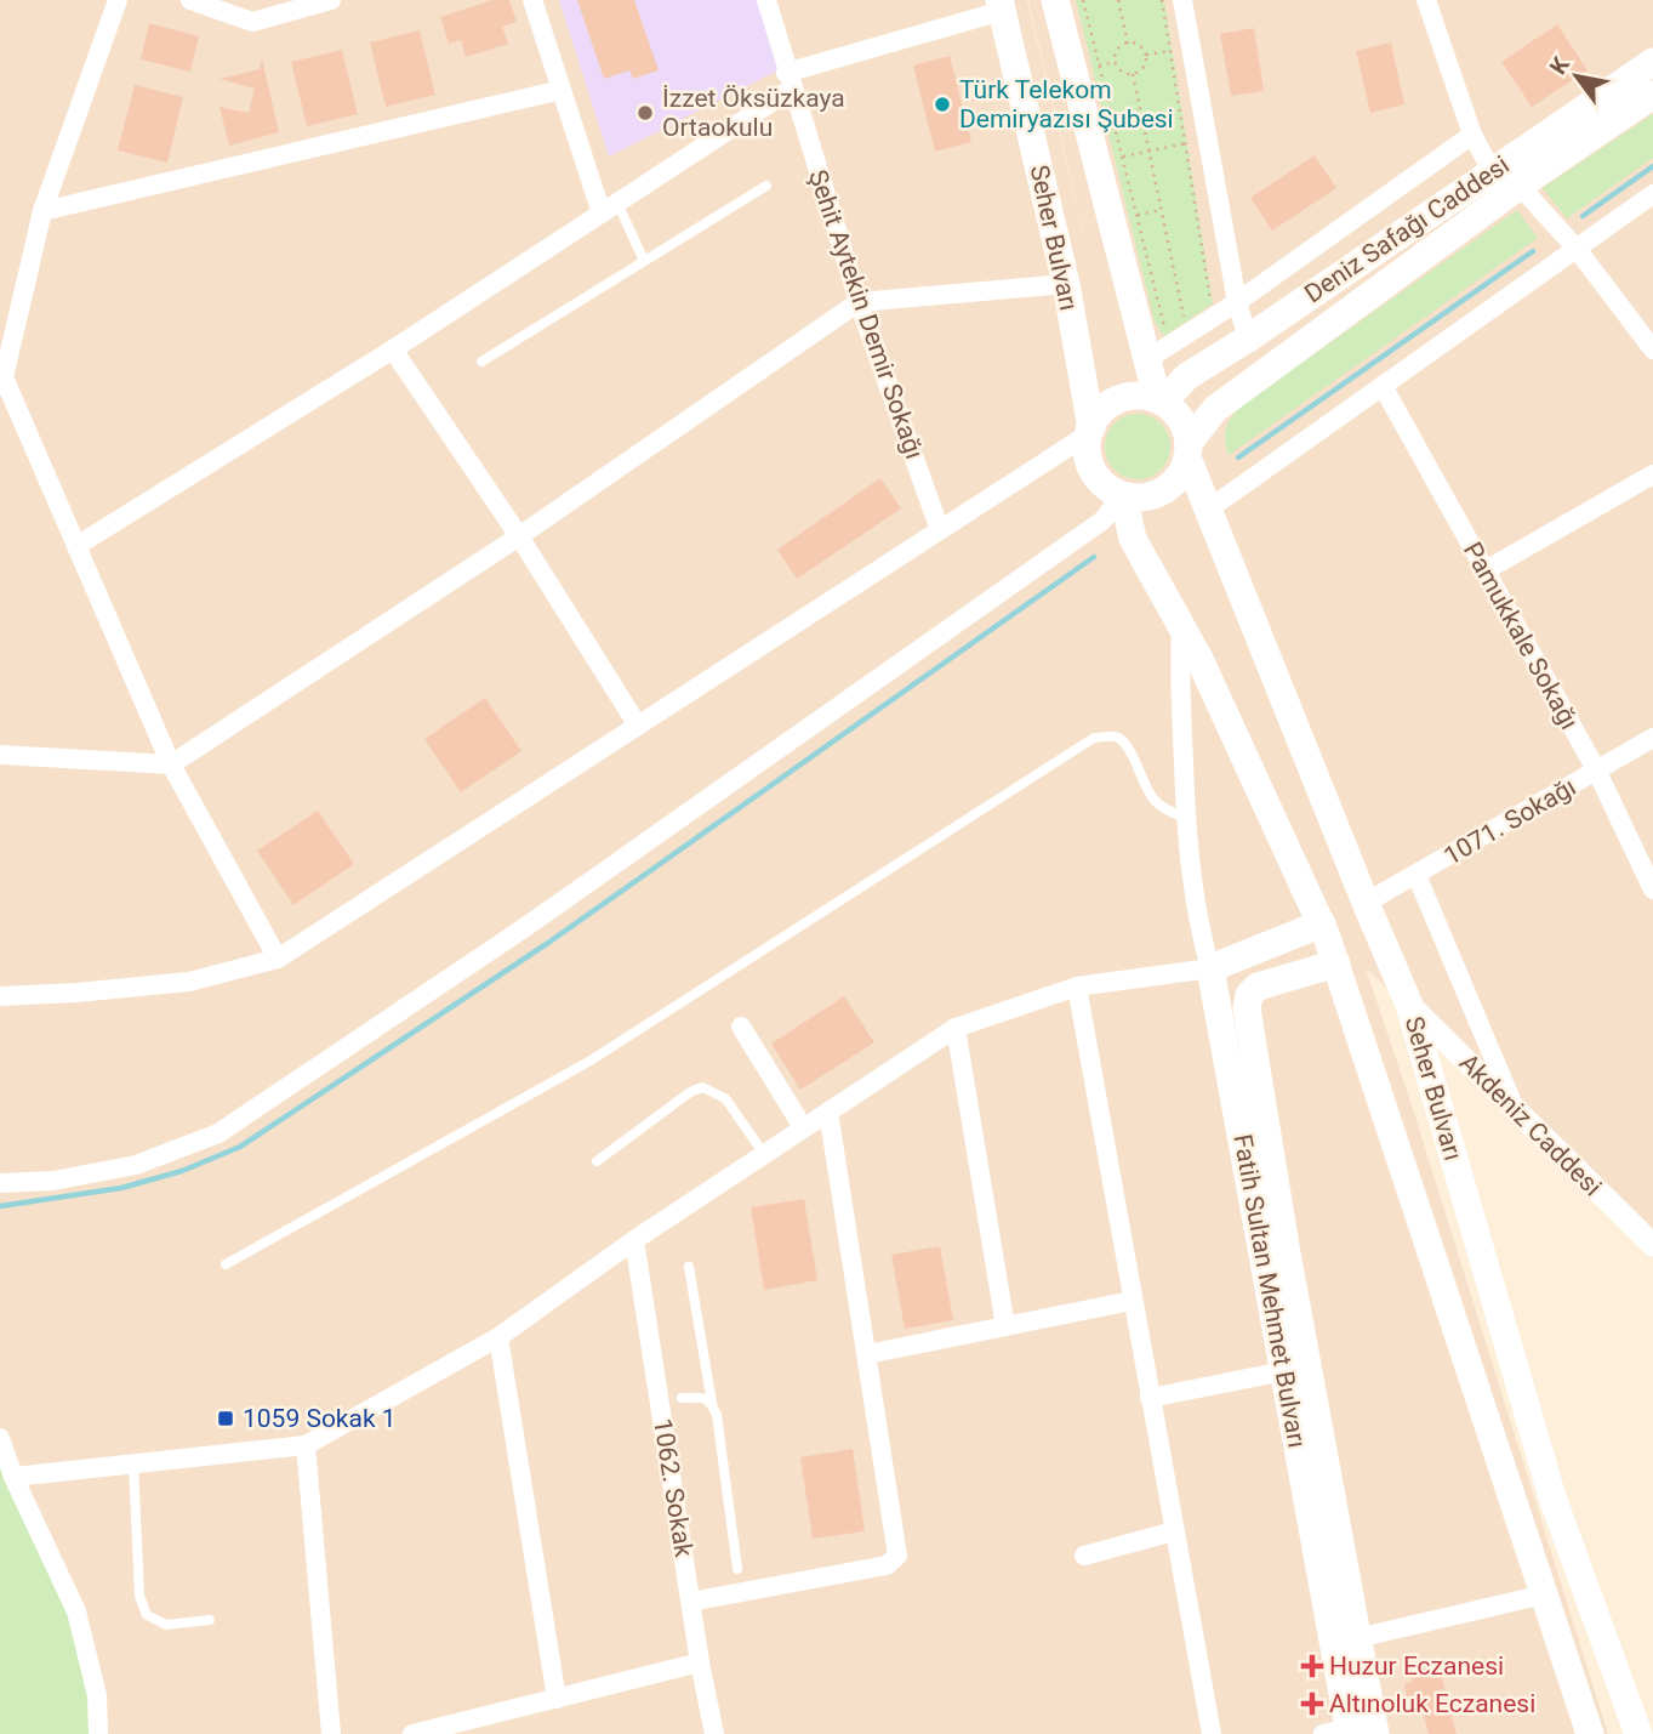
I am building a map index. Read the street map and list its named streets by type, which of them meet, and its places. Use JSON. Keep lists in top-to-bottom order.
{
  "streets": {
    "main road": ["Deniz Safağı Caddesi", "Seher Bulvarı", "Fatih Sultan Mehmet Bulvarı"],
    "street": [
      "Şehit Aytekin Demir Sokağı",
      "Pamukkale Sokağı",
      "1071. Sokağı",
      "Akdeniz Caddesi",
      "1062. Sokak"
    ]
  },
  "crossings": [
    ["Deniz Safağı Caddesi", "Seher Bulvarı"],
    ["Seher Bulvarı", "1071. Sokağı"],
    ["Seher Bulvarı", "Akdeniz Caddesi"],
    ["Seher Bulvarı", "Fatih Sultan Mehmet Bulvarı"],
    ["Pamukkale Sokağı", "1071. Sokağı"]
  ],
  "places": {
    "other": ["Türk Telekom Demiryazısı Şubesi", "İzzet Öksüzkaya Ortaokulu"],
    "transit": ["1059 Sokak 1"],
    "health": ["Huzur Eczanesi", "Altınoluk Eczanesi"]
  },
  "north": "top left"
}
